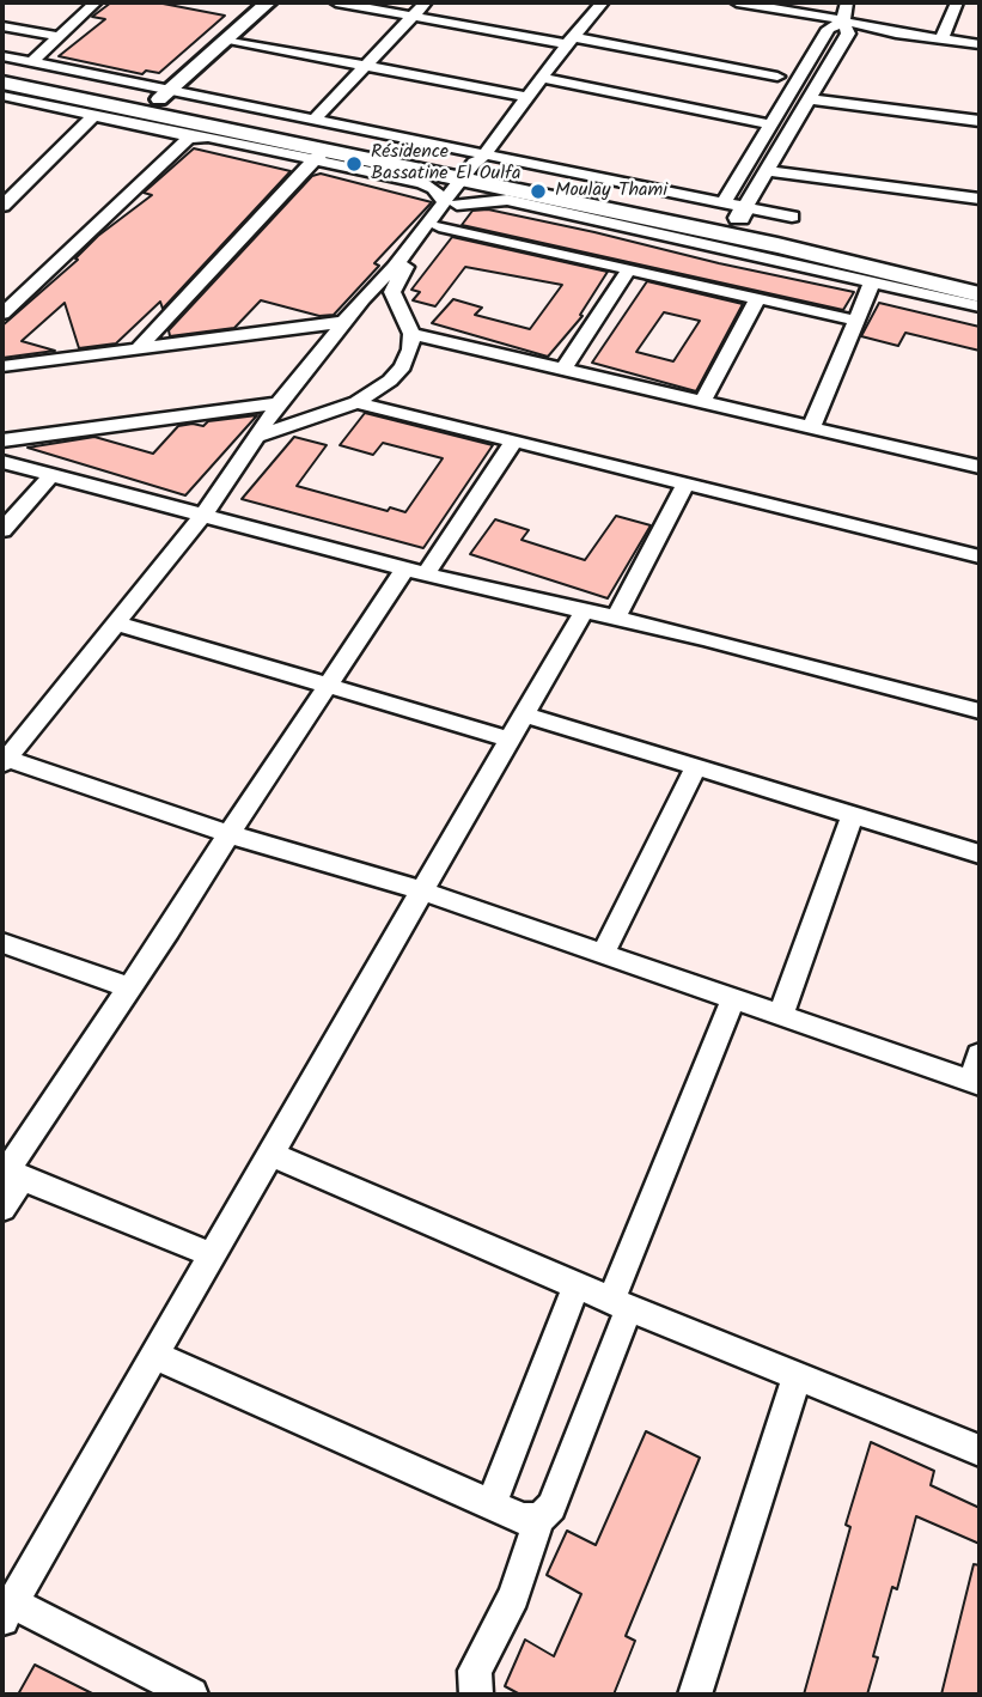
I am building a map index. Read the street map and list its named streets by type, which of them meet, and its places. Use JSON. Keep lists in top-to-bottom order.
{
  "places": ["Résidence Bassatine El Oulfa", "Moulay Thami"]
}
